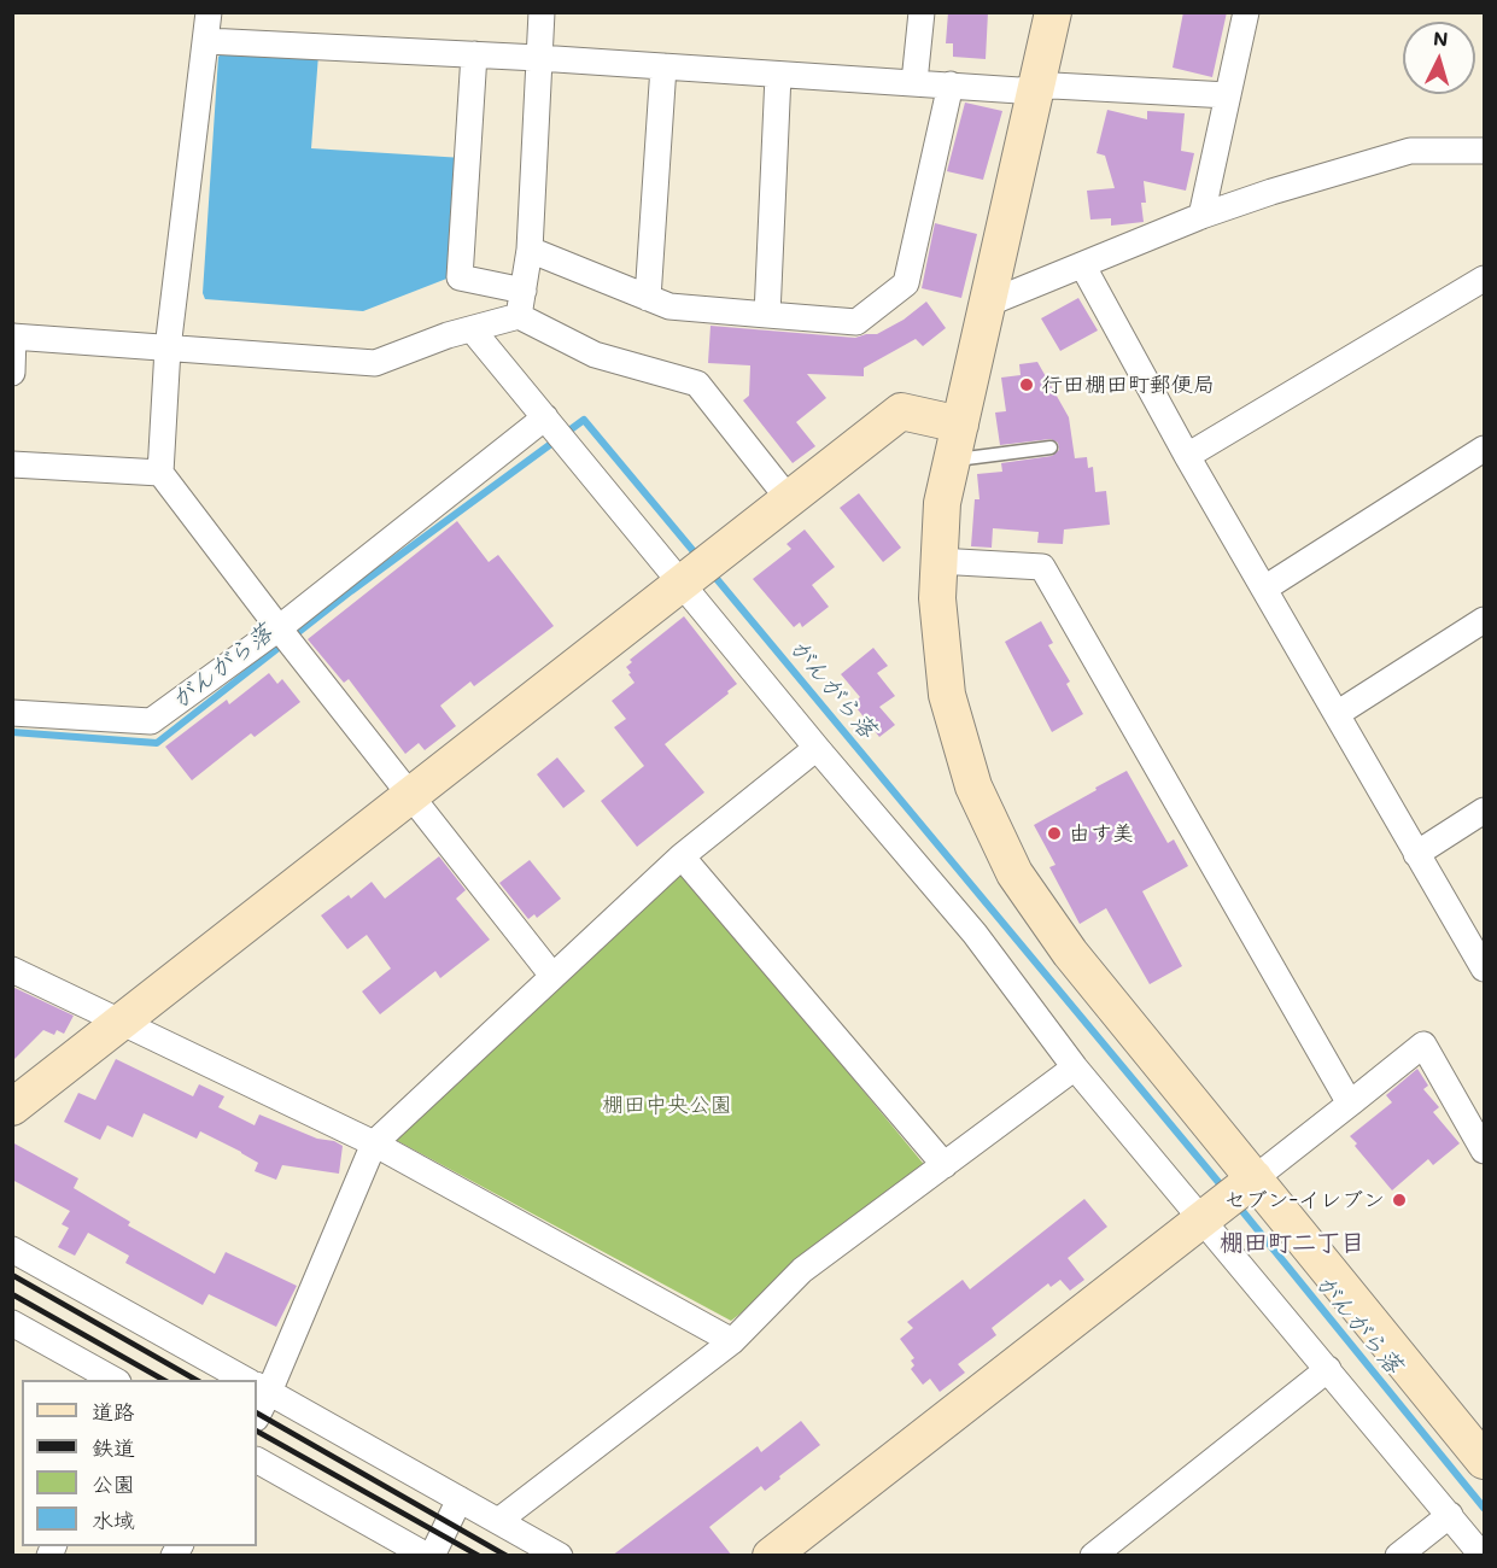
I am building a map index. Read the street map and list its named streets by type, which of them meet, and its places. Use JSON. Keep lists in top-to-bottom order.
{
  "districts": ["棚田町二丁目"],
  "water": ["がんがら落"],
  "parks": ["棚田中央公園"],
  "places": ["行田棚田町郵便局", "由す美", "セブン-イレブン"],
  "legend": [
    "道路",
    "鉄道",
    "公園",
    "水域"
  ],
  "north": "top"
}
